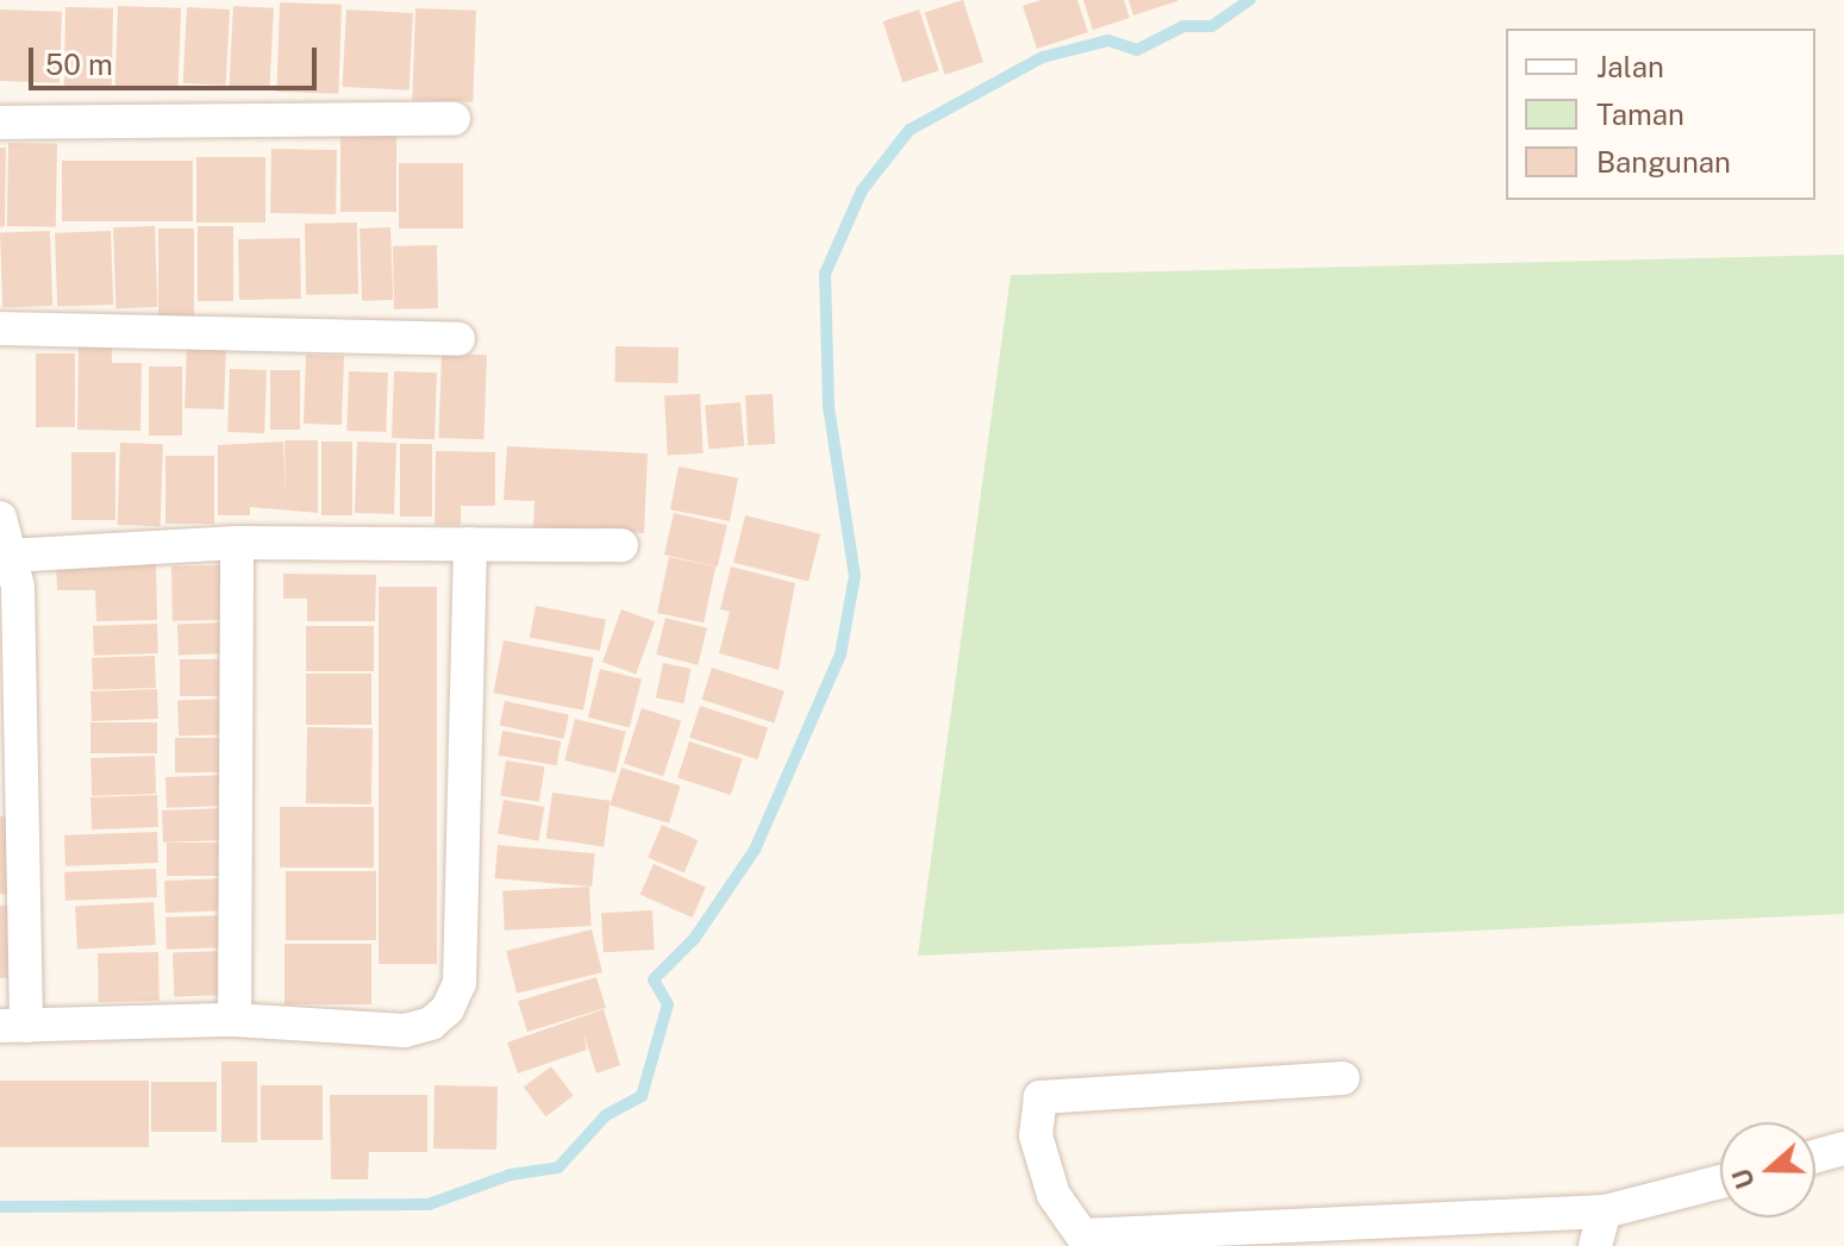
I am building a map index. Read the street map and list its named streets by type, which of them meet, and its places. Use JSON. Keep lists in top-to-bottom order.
{
  "legend": ["Jalan", "Taman", "Bangunan"],
  "scale_bar": "50 m",
  "north": "left"
}
